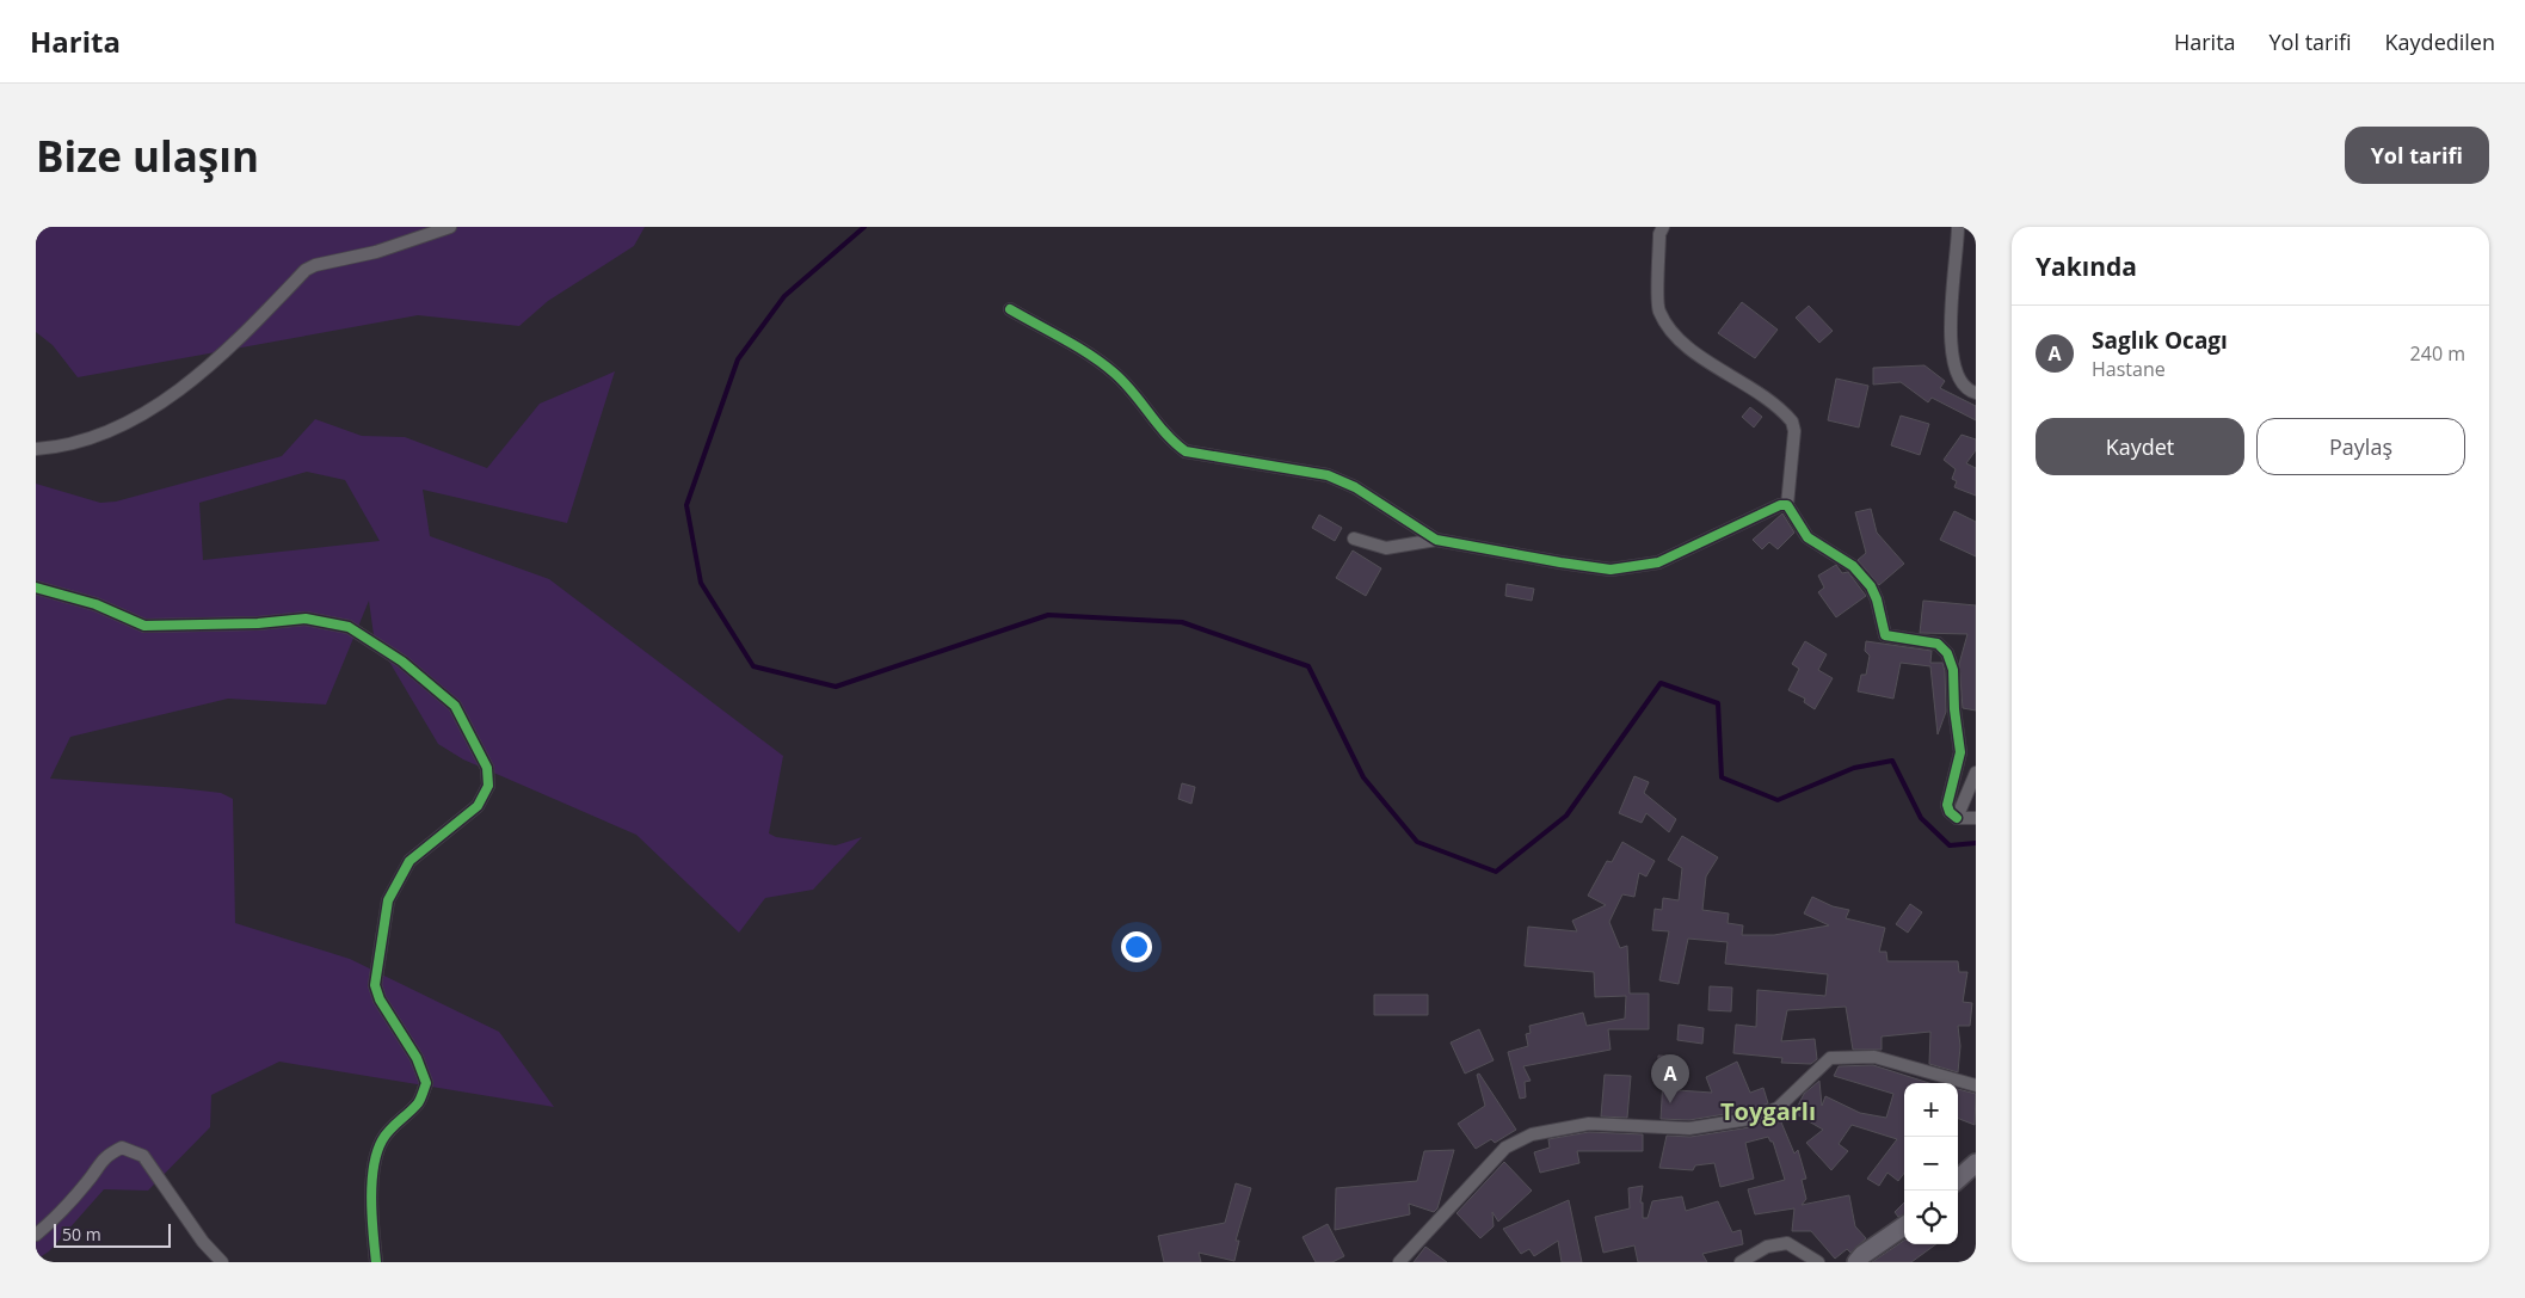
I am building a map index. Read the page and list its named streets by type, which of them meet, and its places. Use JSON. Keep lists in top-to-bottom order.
{
  "districts": ["Toygarlı"],
  "scale_bar": "50 m",
  "page": {
    "header": "Harita",
    "nav": ["Harita", "Yol tarifi", "Kaydedilen"],
    "buttons": [
      "Yol tarifi",
      ["Kaydet", "Paylaş"]
    ],
    "title": "Bize ulaşın",
    "heading": "Yakında",
    "list": [
      {
        "mark": "A",
        "name": "Saglık Ocagı",
        "note": "Hastane",
        "value": "240 m"
      }
    ],
    "pins": "A",
    "map_buttons": ["+", "−"],
    "scale": "50 m"
  }
}
